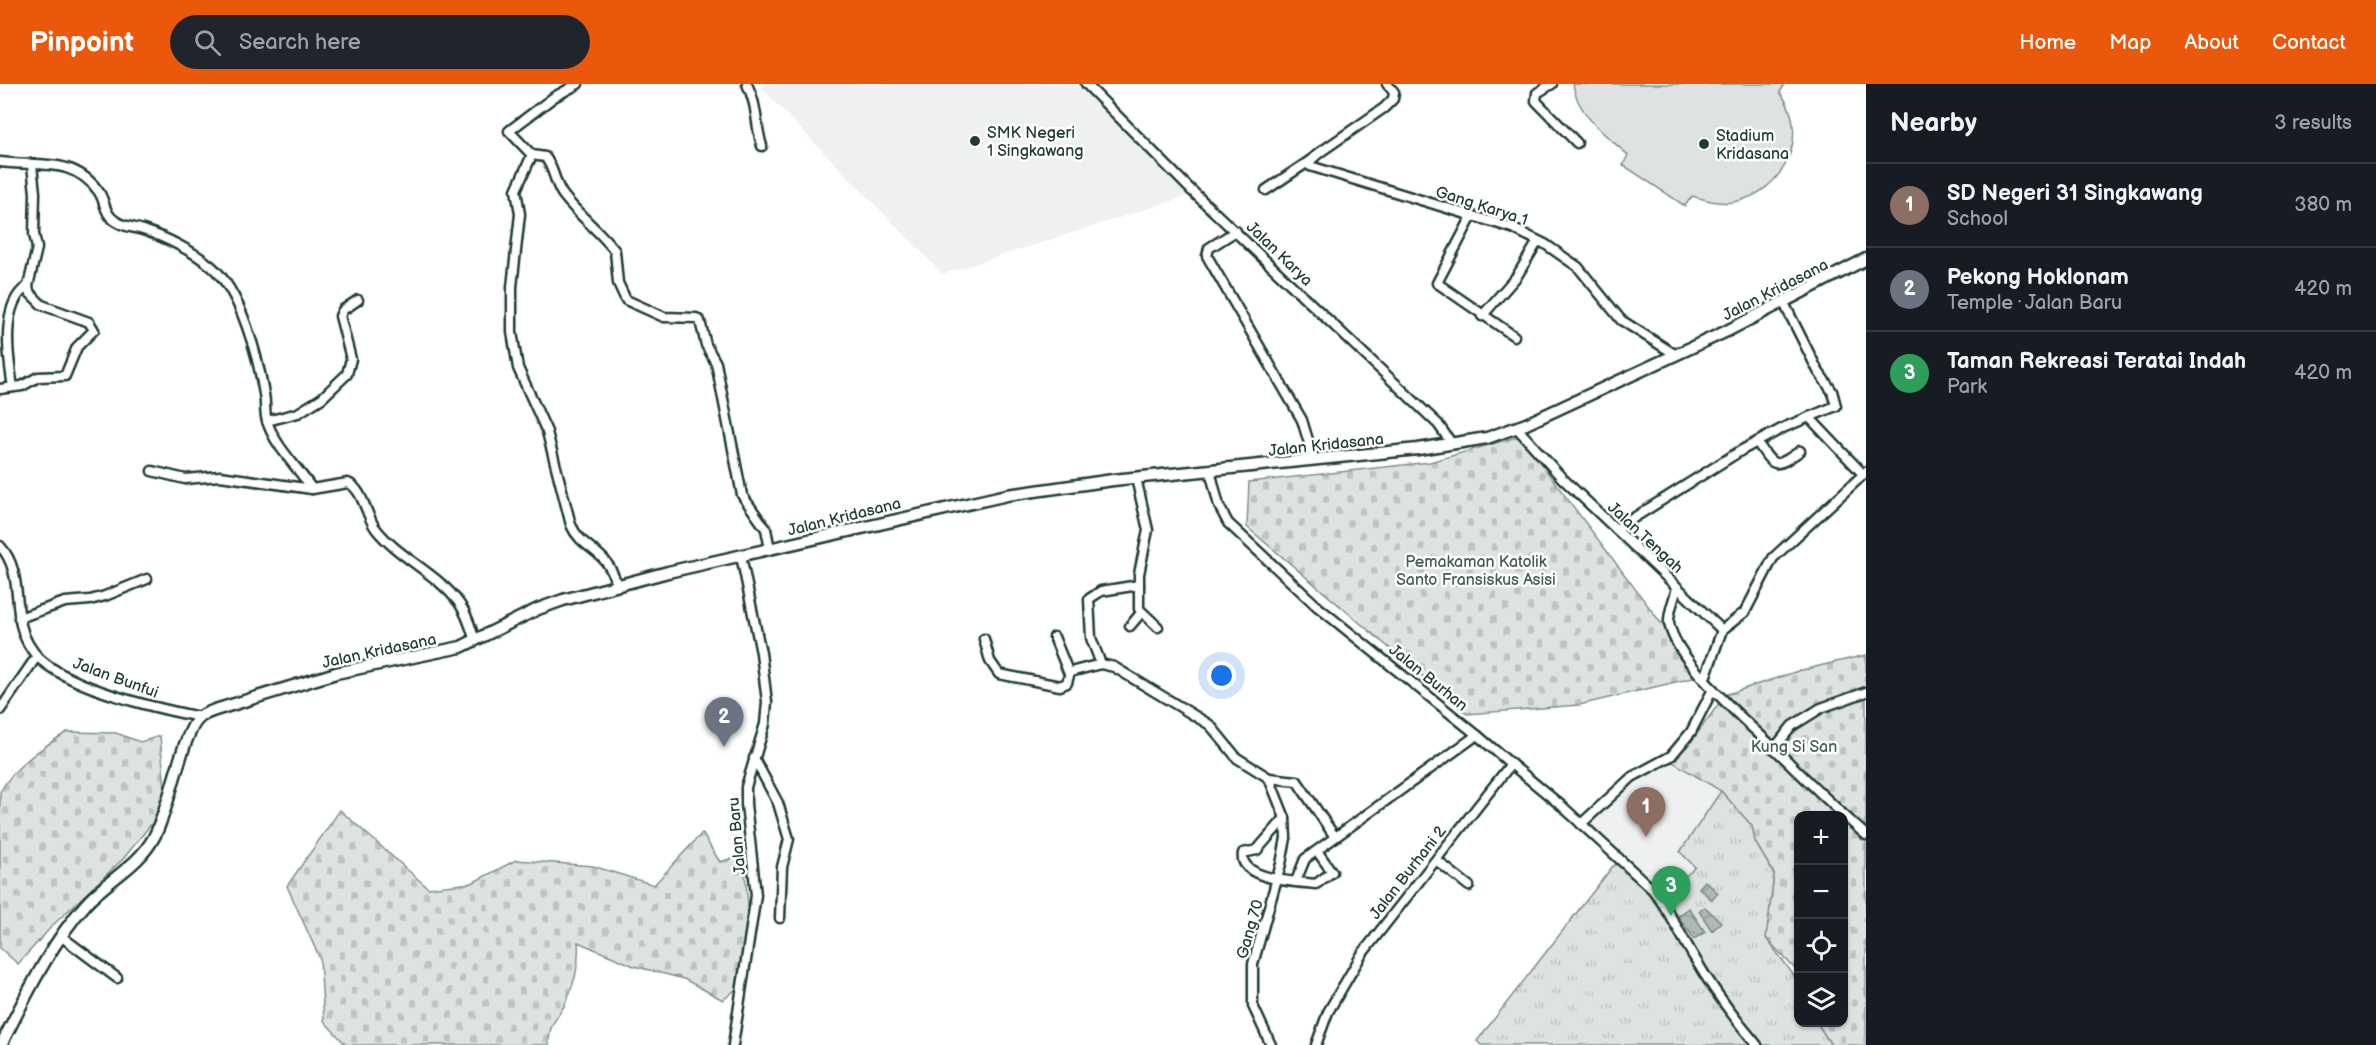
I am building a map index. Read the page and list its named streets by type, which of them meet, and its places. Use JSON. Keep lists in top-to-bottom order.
{
  "streets": {
    "street": [
      "Gang Karya 1",
      "Jalan Karya",
      "Jalan Kridasana",
      "Jalan Tengah",
      "Jalan Bunfui",
      "Jalan Burhan",
      "Jalan Baru",
      "Jalan Burhani 2",
      "Gang 70"
    ]
  },
  "crossings": [
    ["Gang Karya 1", "Jalan Kridasana"],
    ["Jalan Karya", "Jalan Kridasana"],
    ["Jalan Kridasana", "Jalan Tengah"],
    ["Jalan Kridasana", "Jalan Bunfui"],
    ["Jalan Kridasana", "Jalan Burhan"],
    ["Jalan Kridasana", "Jalan Baru"]
  ],
  "parks": ["Pemakaman Katolik Santo Fransiskus Asisi", "Kung Si San"],
  "places": ["SMK Negeri 1 Singkawang", "Stadium Kridasana"],
  "page": {
    "header": "Pinpoint",
    "search": "Search here",
    "nav": [
      "Home",
      "Map",
      "About",
      "Contact"
    ],
    "heading": ["Nearby", "3 results"],
    "list": [
      {
        "mark": "1",
        "name": "SD Negeri 31 Singkawang",
        "note": "School",
        "value": "380 m"
      },
      {
        "mark": "2",
        "name": "Pekong Hoklonam",
        "note": "Temple · Jalan Baru",
        "value": "420 m"
      },
      {
        "mark": "3",
        "name": "Taman Rekreasi Teratai Indah",
        "note": "Park",
        "value": "420 m"
      }
    ],
    "pins": ["2", "1", "3"],
    "map_buttons": ["+", "−"]
  }
}
